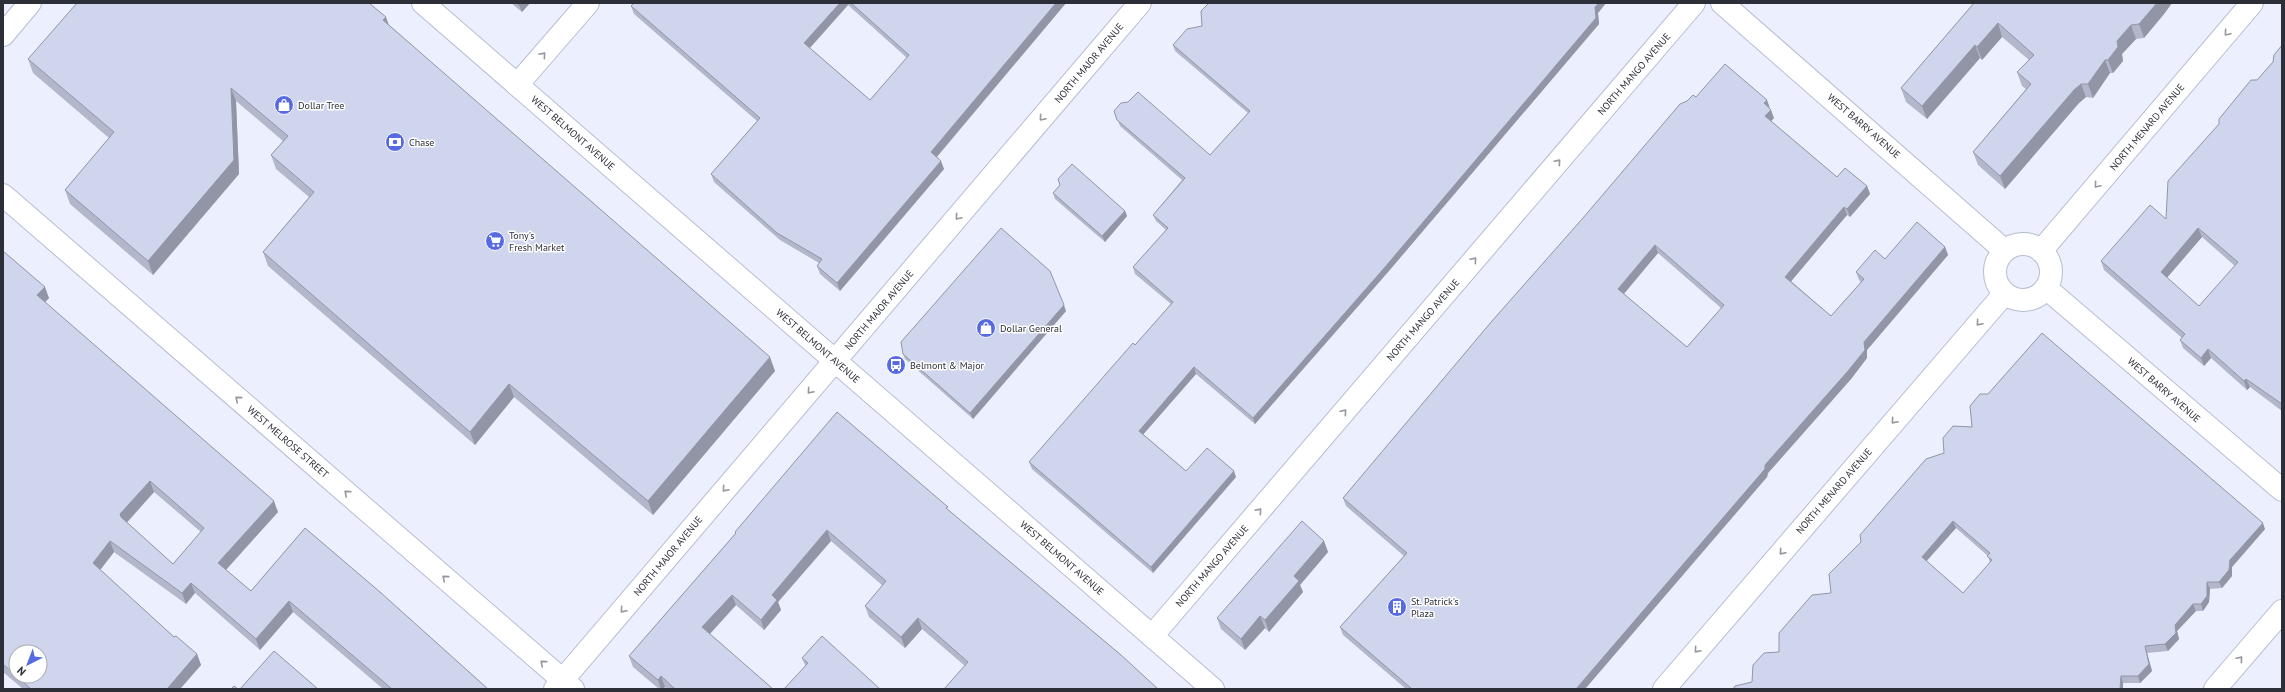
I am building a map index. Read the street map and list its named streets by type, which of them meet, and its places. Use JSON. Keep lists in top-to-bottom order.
{
  "streets": {
    "street": [
      "NORTH MAJOR AVENUE",
      "NORTH MANGO AVENUE",
      "WEST BARRY AVENUE",
      "NORTH MENARD AVENUE",
      "WEST BELMONT AVENUE",
      "WEST MELROSE STREET"
    ]
  },
  "crossings": [
    ["NORTH MAJOR AVENUE", "WEST BELMONT AVENUE"],
    ["NORTH MAJOR AVENUE", "WEST MELROSE STREET"],
    ["NORTH MANGO AVENUE", "WEST BELMONT AVENUE"],
    ["WEST BARRY AVENUE", "NORTH MENARD AVENUE"]
  ],
  "one_way": [
    "NORTH MAJOR AVENUE",
    "NORTH MANGO AVENUE",
    "NORTH MENARD AVENUE",
    "WEST MELROSE STREET"
  ],
  "places": {
    "shop": ["Dollar Tree", "Dollar General"],
    "bank": ["Chase"],
    "supermarket": ["Tony's Fresh Market"],
    "bus stop": ["Belmont & Major"],
    "building": ["St. Patrick's Plaza"]
  },
  "north": "bottom left"
}
